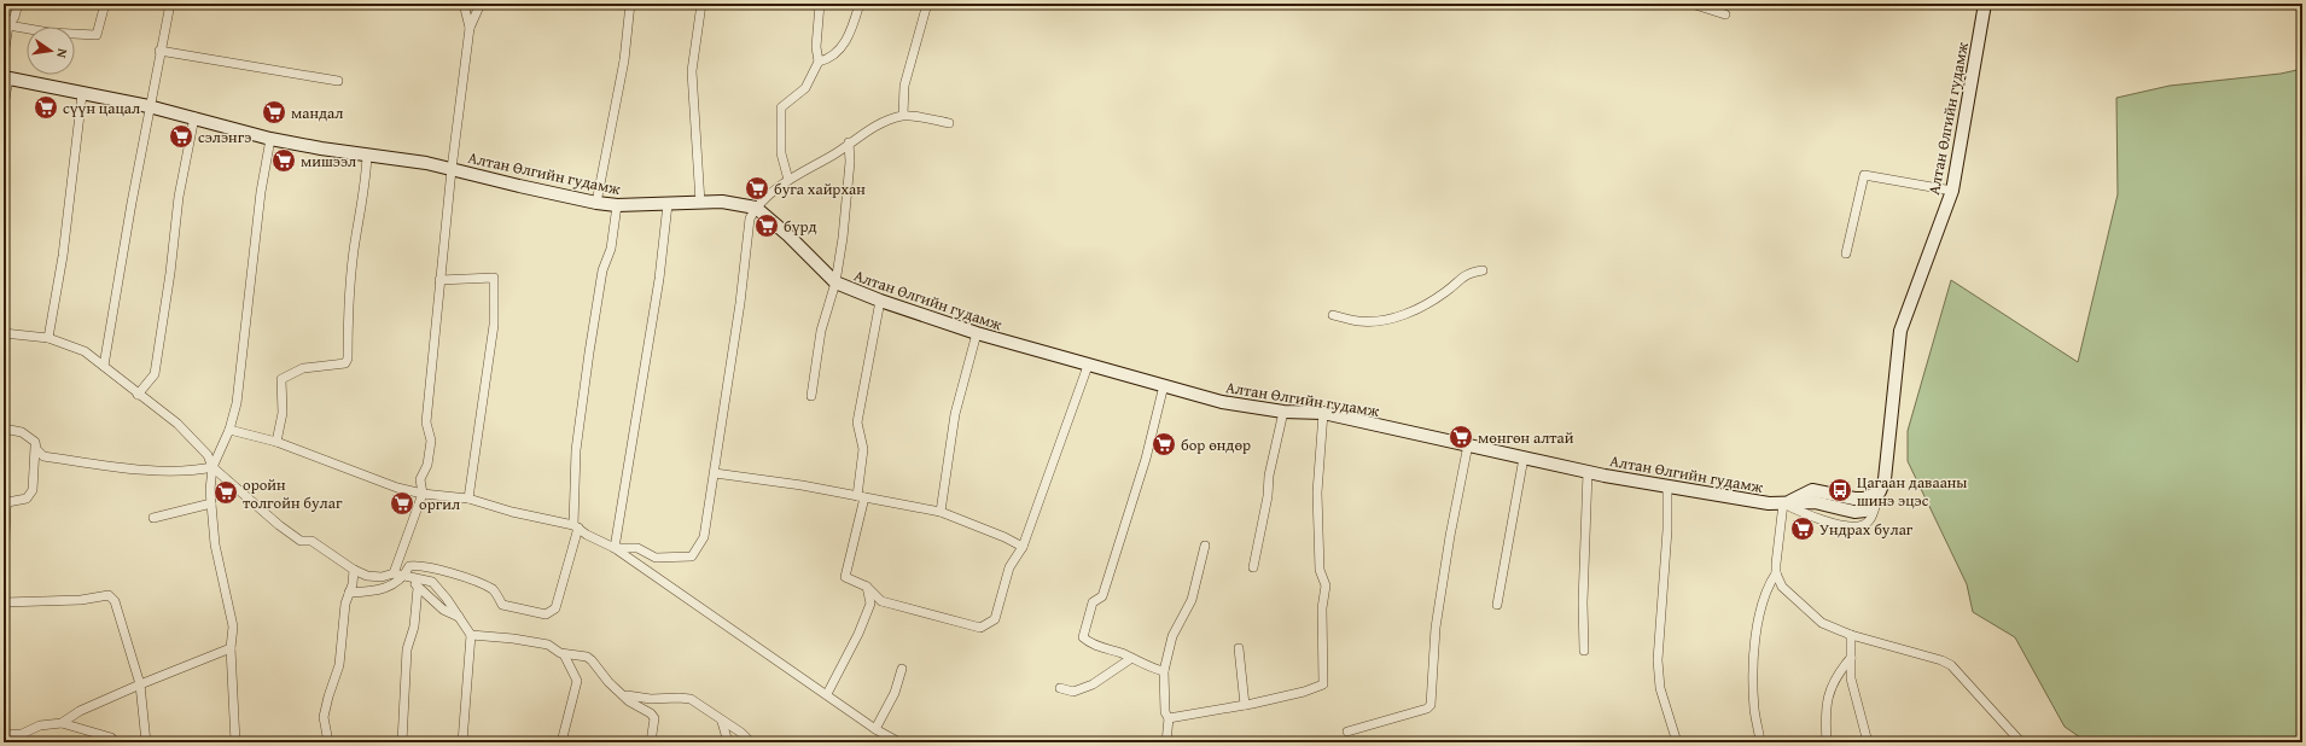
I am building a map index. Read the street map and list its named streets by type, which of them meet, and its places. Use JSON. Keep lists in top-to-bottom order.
{
  "streets": {
    "main road": ["Алтан Өлгийн гудамж"]
  },
  "places": {
    "supermarket": [
      "сүүн цацал",
      "мандал",
      "сэлэнгэ",
      "мишээл",
      "буга хайрхан",
      "бүрд",
      "мөнгөн алтай",
      "бор өндөр",
      "оройн толгойн булаг",
      "оргил",
      "Ундрах булаг"
    ],
    "bus stop": ["Цагаан давааны шинэ эцэс"]
  },
  "north": "right"
}
